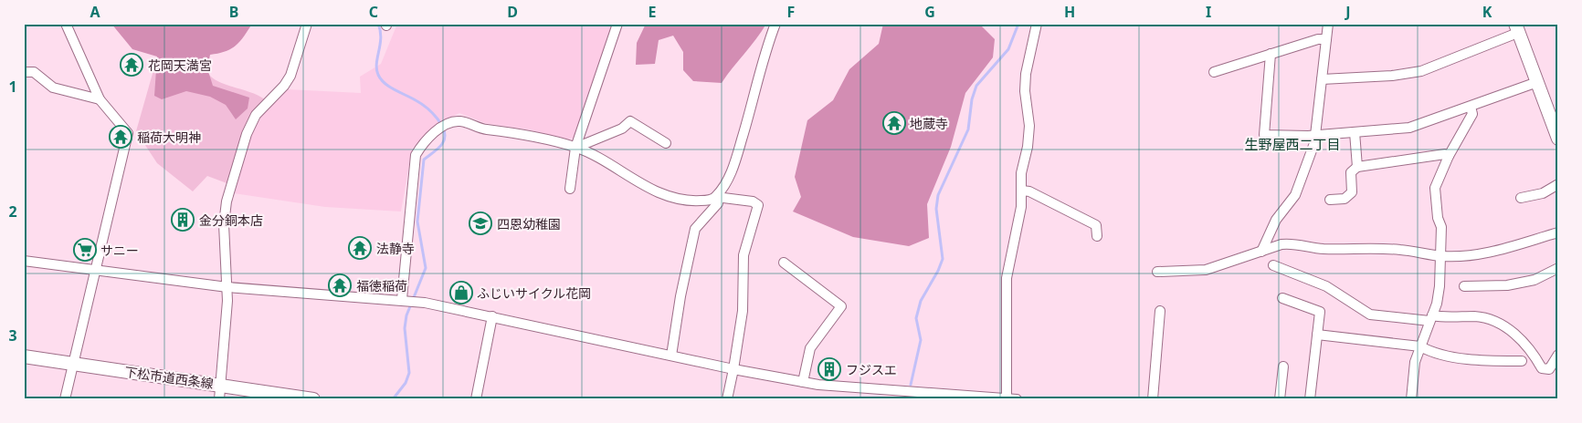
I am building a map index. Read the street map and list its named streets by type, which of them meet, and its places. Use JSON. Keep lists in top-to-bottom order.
{
  "streets": {
    "street": ["下松市道西条線"]
  },
  "districts": ["生野屋西二丁目"],
  "places": {
    "temple": [
      "花岡天満宮",
      "地蔵寺",
      "稲荷大明神",
      "法静寺",
      "福徳稲荷"
    ],
    "building": ["金分銅本店", "フジスエ"],
    "school or university": ["四恩幼稚園"],
    "supermarket": ["サニー"],
    "shop": ["ふじいサイクル花岡"]
  },
  "grid": {
    "columns": [
      "A",
      "B",
      "C",
      "D",
      "E",
      "F",
      "G",
      "H",
      "I",
      "J",
      "K"
    ],
    "rows": ["1", "2", "3"]
  }
}
